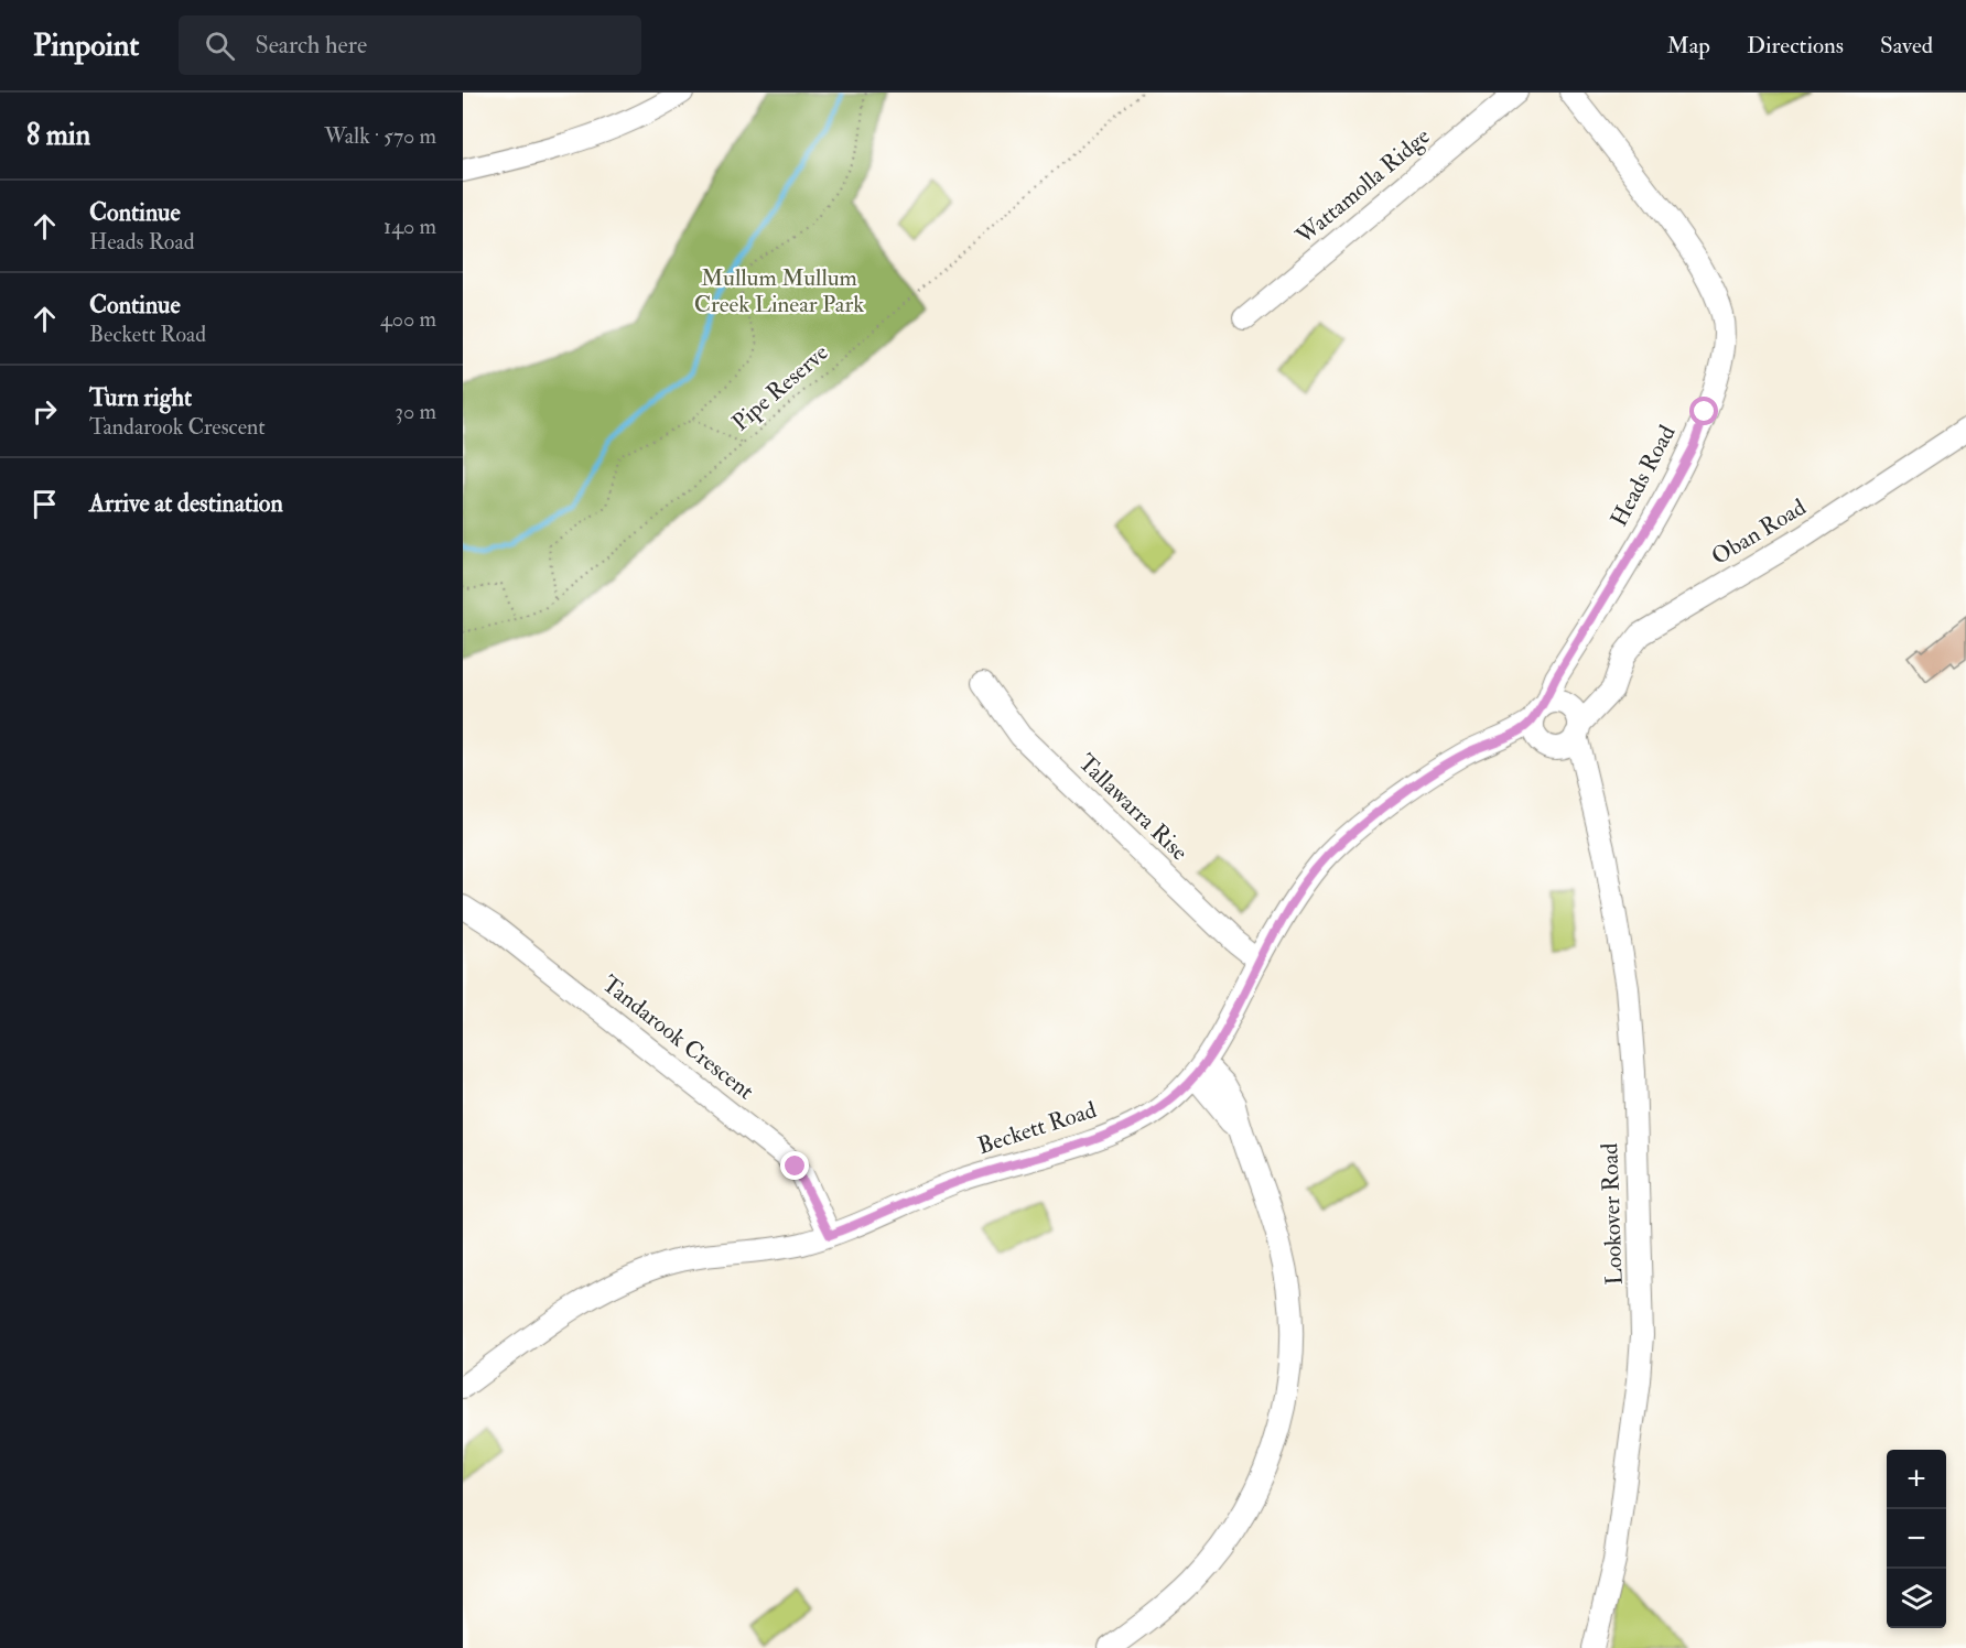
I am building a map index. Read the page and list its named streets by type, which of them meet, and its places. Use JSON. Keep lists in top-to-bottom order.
{
  "streets": {
    "street": [
      "Wattamolla Ridge",
      "Heads Road",
      "Oban Road",
      "Tallawarra Rise",
      "Tandarook Crescent",
      "Beckett Road",
      "Lookover Road"
    ],
    "path": ["Pipe Reserve"]
  },
  "crossings": [
    ["Heads Road", "Oban Road"],
    ["Heads Road", "Beckett Road"],
    ["Heads Road", "Lookover Road"],
    ["Oban Road", "Beckett Road"],
    ["Oban Road", "Lookover Road"],
    ["Tallawarra Rise", "Beckett Road"],
    ["Tandarook Crescent", "Beckett Road"],
    ["Beckett Road", "Lookover Road"]
  ],
  "parks": ["Mullum Mullum Creek Linear Park"],
  "page": {
    "header": "Pinpoint",
    "search": "Search here",
    "nav": ["Map", "Directions", "Saved"],
    "heading": ["8 min", "Walk · 570 m"],
    "list": [
      ["Continue", "Heads Road", "140 m"],
      ["Continue", "Beckett Road", "400 m"],
      ["Turn right", "Tandarook Crescent", "30 m"],
      "Arrive at destination"
    ],
    "map_buttons": ["+", "−"]
  }
}
